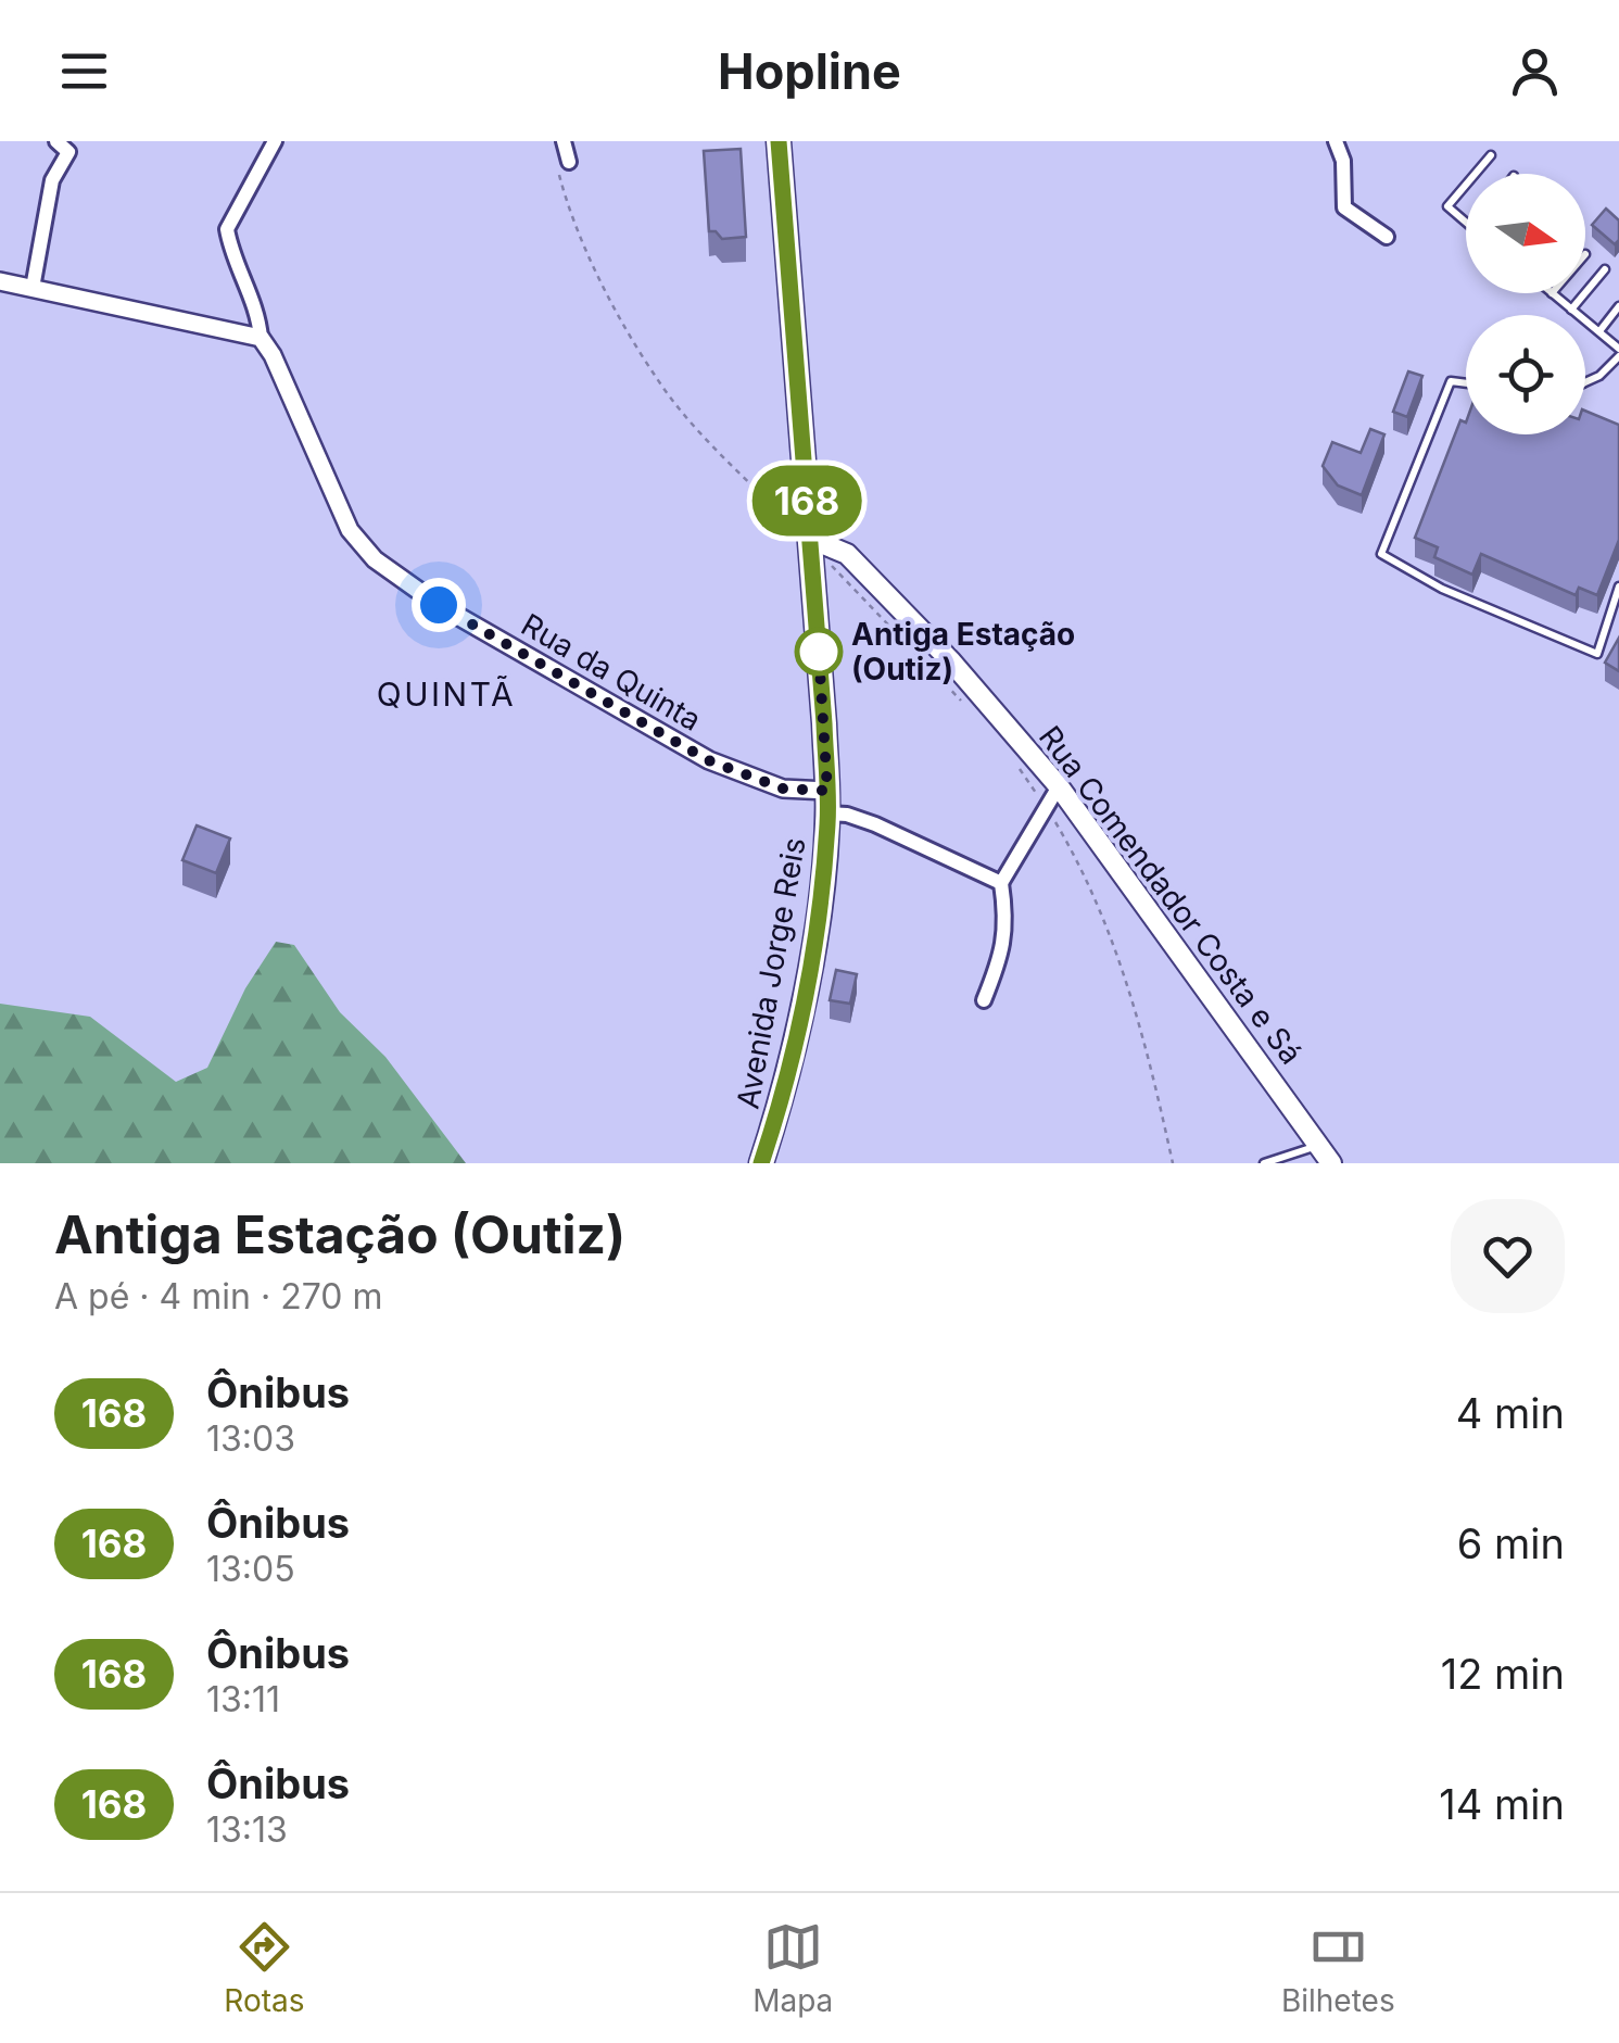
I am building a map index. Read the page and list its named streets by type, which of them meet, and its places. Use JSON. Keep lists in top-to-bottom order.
{
  "streets": {
    "main road": ["Rua Comendador Costa e Sá", "Avenida Jorge Reis"],
    "street": ["Rua da Quinta"]
  },
  "crossings": [
    ["Rua da Quinta", "Avenida Jorge Reis"],
    ["Rua Comendador Costa e Sá", "Avenida Jorge Reis"]
  ],
  "districts": ["QUINTÃ"],
  "places": ["Antiga Estação (Outiz)"],
  "lines": ["bus line 168"],
  "north": "right",
  "page": {
    "header": "Hopline",
    "on_map": "168",
    "heading": ["Antiga Estação (Outiz)", "A pé · 4 min · 270 m"],
    "list": [
      {
        "mark": "168",
        "name": "Ônibus",
        "note": "13:03",
        "value": "4 min"
      },
      {
        "mark": "168",
        "name": "Ônibus",
        "note": "13:05",
        "value": "6 min"
      },
      {
        "mark": "168",
        "name": "Ônibus",
        "note": "13:11",
        "value": "12 min"
      },
      {
        "mark": "168",
        "name": "Ônibus",
        "note": "13:13",
        "value": "14 min"
      }
    ],
    "tabs": ["Rotas", "Mapa", "Bilhetes"]
  }
}
